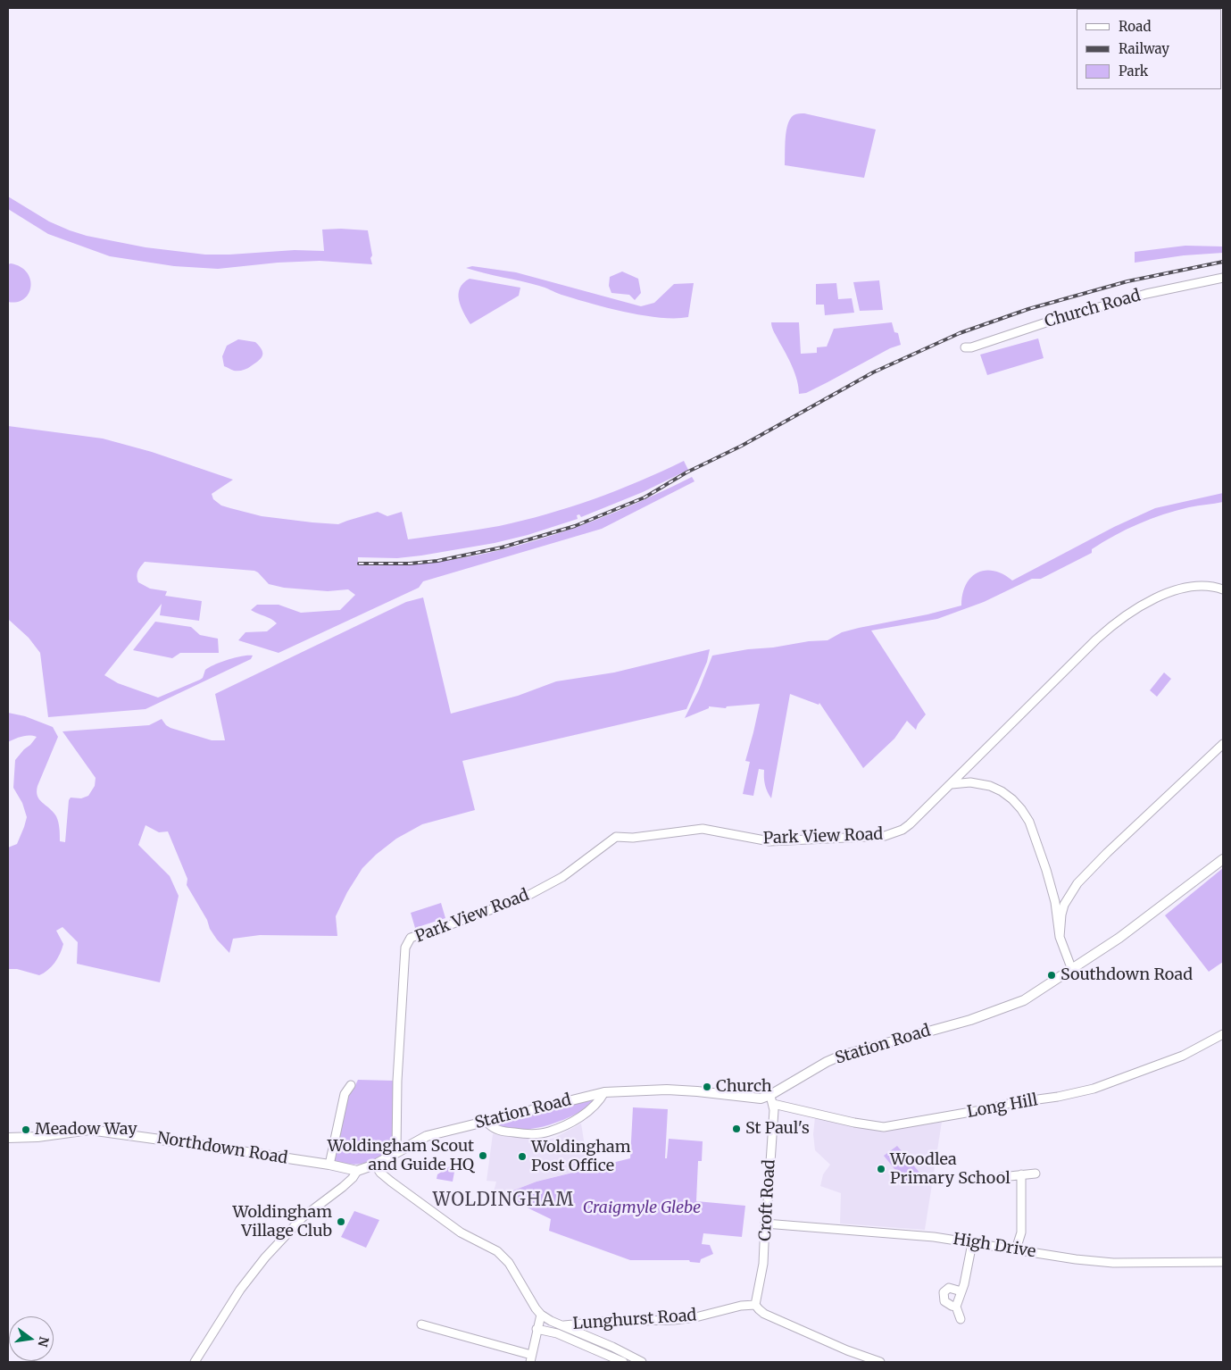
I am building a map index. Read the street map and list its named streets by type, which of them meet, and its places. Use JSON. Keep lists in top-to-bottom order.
{
  "streets": {
    "street": [
      "Church Road",
      "Park View Road",
      "Station Road",
      "Long Hill",
      "Northdown Road",
      "Croft Road",
      "High Drive",
      "Lunghurst Road"
    ]
  },
  "crossings": [
    ["Park View Road", "Station Road"],
    ["Station Road", "Long Hill"],
    ["Station Road", "Northdown Road"],
    ["Station Road", "Croft Road"],
    ["Long Hill", "Croft Road"],
    ["Croft Road", "High Drive"],
    ["Croft Road", "Lunghurst Road"]
  ],
  "districts": ["WOLDINGHAM"],
  "parks": ["Craigmyle Glebe"],
  "places": [
    "Southdown Road",
    "Church",
    "St Paul's",
    "Meadow Way",
    "Woldingham Scout and Guide HQ",
    "Woldingham Post Office",
    "Woodlea Primary School",
    "Woldingham Village Club"
  ],
  "legend": ["Road", "Railway", "Park"],
  "north": "right"
}
